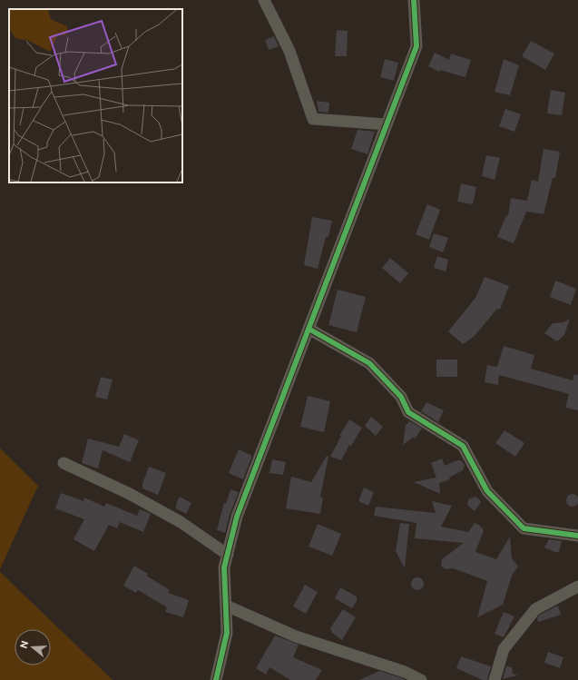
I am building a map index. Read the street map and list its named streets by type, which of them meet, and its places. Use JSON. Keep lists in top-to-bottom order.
{
  "north": "left"
}
